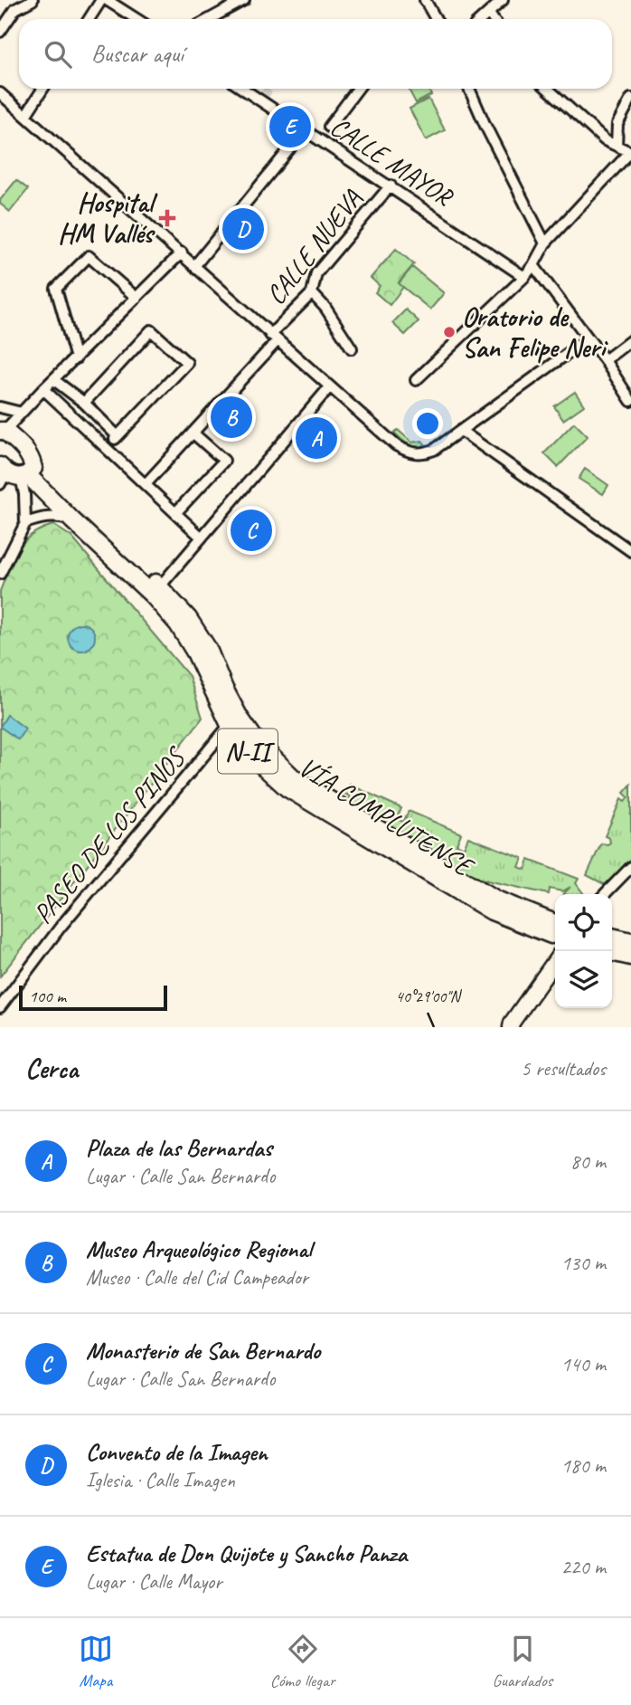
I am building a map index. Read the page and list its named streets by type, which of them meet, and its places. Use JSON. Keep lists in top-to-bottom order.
{
  "streets": {
    "main road": ["N-II", "VÍA COMPLUTENSE"],
    "street": ["CALLE MAYOR", "CALLE NUEVA", "PASEO DE LOS PINOS"]
  },
  "crossings": [
    ["CALLE MAYOR", "CALLE NUEVA"],
    ["VÍA COMPLUTENSE", "PASEO DE LOS PINOS"]
  ],
  "places": {
    "health": ["Hospital HM Vallés"],
    "other": ["Oratorio de San Felipe Neri"]
  },
  "scale_bar": "100 m",
  "page": {
    "search": "Buscar aquí",
    "pins": [
      "E",
      "D",
      "B",
      "A",
      "C"
    ],
    "scale": "100 m",
    "heading": ["Cerca", "5 resultados"],
    "list": [
      {
        "mark": "A",
        "name": "Plaza de las Bernardas",
        "note": "Lugar · Calle San Bernardo",
        "value": "80 m"
      },
      {
        "mark": "B",
        "name": "Museo Arqueológico Regional",
        "note": "Museo · Calle del Cid Campeador",
        "value": "130 m"
      },
      {
        "mark": "C",
        "name": "Monasterio de San Bernardo",
        "note": "Lugar · Calle San Bernardo",
        "value": "140 m"
      },
      {
        "mark": "D",
        "name": "Convento de la Imagen",
        "note": "Iglesia · Calle Imagen",
        "value": "180 m"
      },
      {
        "mark": "E",
        "name": "Estatua de Don Quijote y Sancho Panza",
        "note": "Lugar · Calle Mayor",
        "value": "220 m"
      }
    ],
    "nav": ["Mapa", "Cómo llegar", "Guardados"]
  },
  "coordinates": ["40°29'00\"N"]
}
